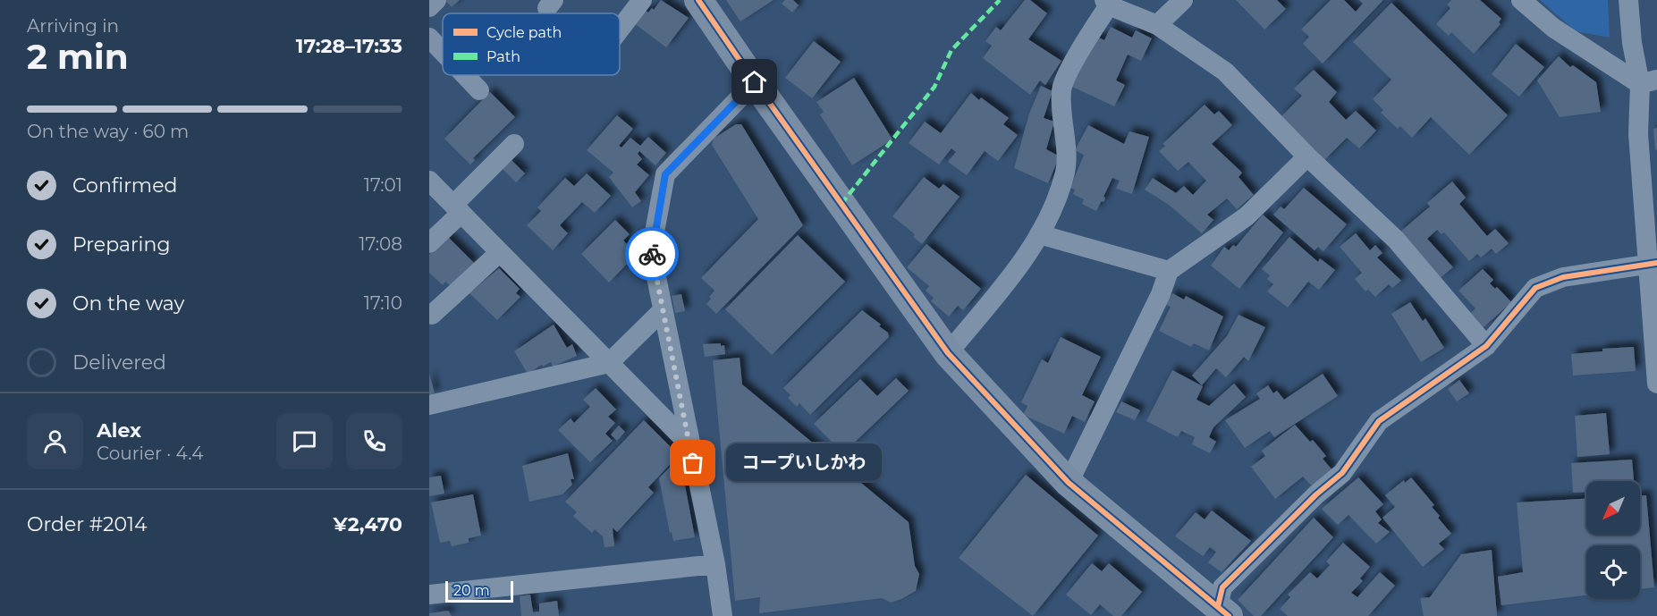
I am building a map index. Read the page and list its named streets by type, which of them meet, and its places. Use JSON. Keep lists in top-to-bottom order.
{
  "places": ["コープいしかわ"],
  "legend": ["Cycle path", "Path"],
  "scale_bar": "20 m",
  "north": "bottom left",
  "page": {
    "heading": ["2 min", "Arriving in", "17:28–17:33"],
    "panel": [
      "Alex",
      "Courier · 4.4",
      "Order #2014",
      "¥2,470"
    ],
    "bar": "On the way · 60 m",
    "list": [
      ["Confirmed", "17:01"],
      ["Preparing", "17:08"],
      ["On the way", "17:10"],
      "Delivered"
    ],
    "bubble": "コープいしかわ",
    "scale": "20 m"
  }
}
